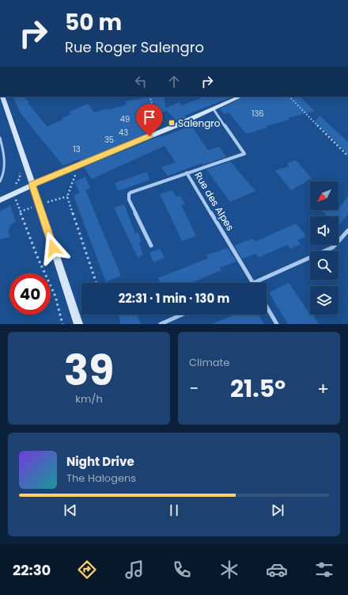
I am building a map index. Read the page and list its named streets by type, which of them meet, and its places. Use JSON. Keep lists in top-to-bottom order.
{
  "streets": {
    "street": ["Rue des Alpes"]
  },
  "places": {
    "transit": ["Salengro"]
  },
  "house_numbers": [
    "136",
    "49",
    "43",
    "35",
    "13"
  ],
  "north": "bottom left",
  "page": {
    "turn": ["50 m", "Rue Roger Salengro"],
    "limit": "40",
    "trip": "22:31 · 1 min · 130 m",
    "tile": [
      ["39", "km/h"],
      "Climate"
    ],
    "heat": ["−", "21.5°", "+"],
    "song": ["Night Drive", "The Halogens"],
    "tabs": "22:30"
  }
}
